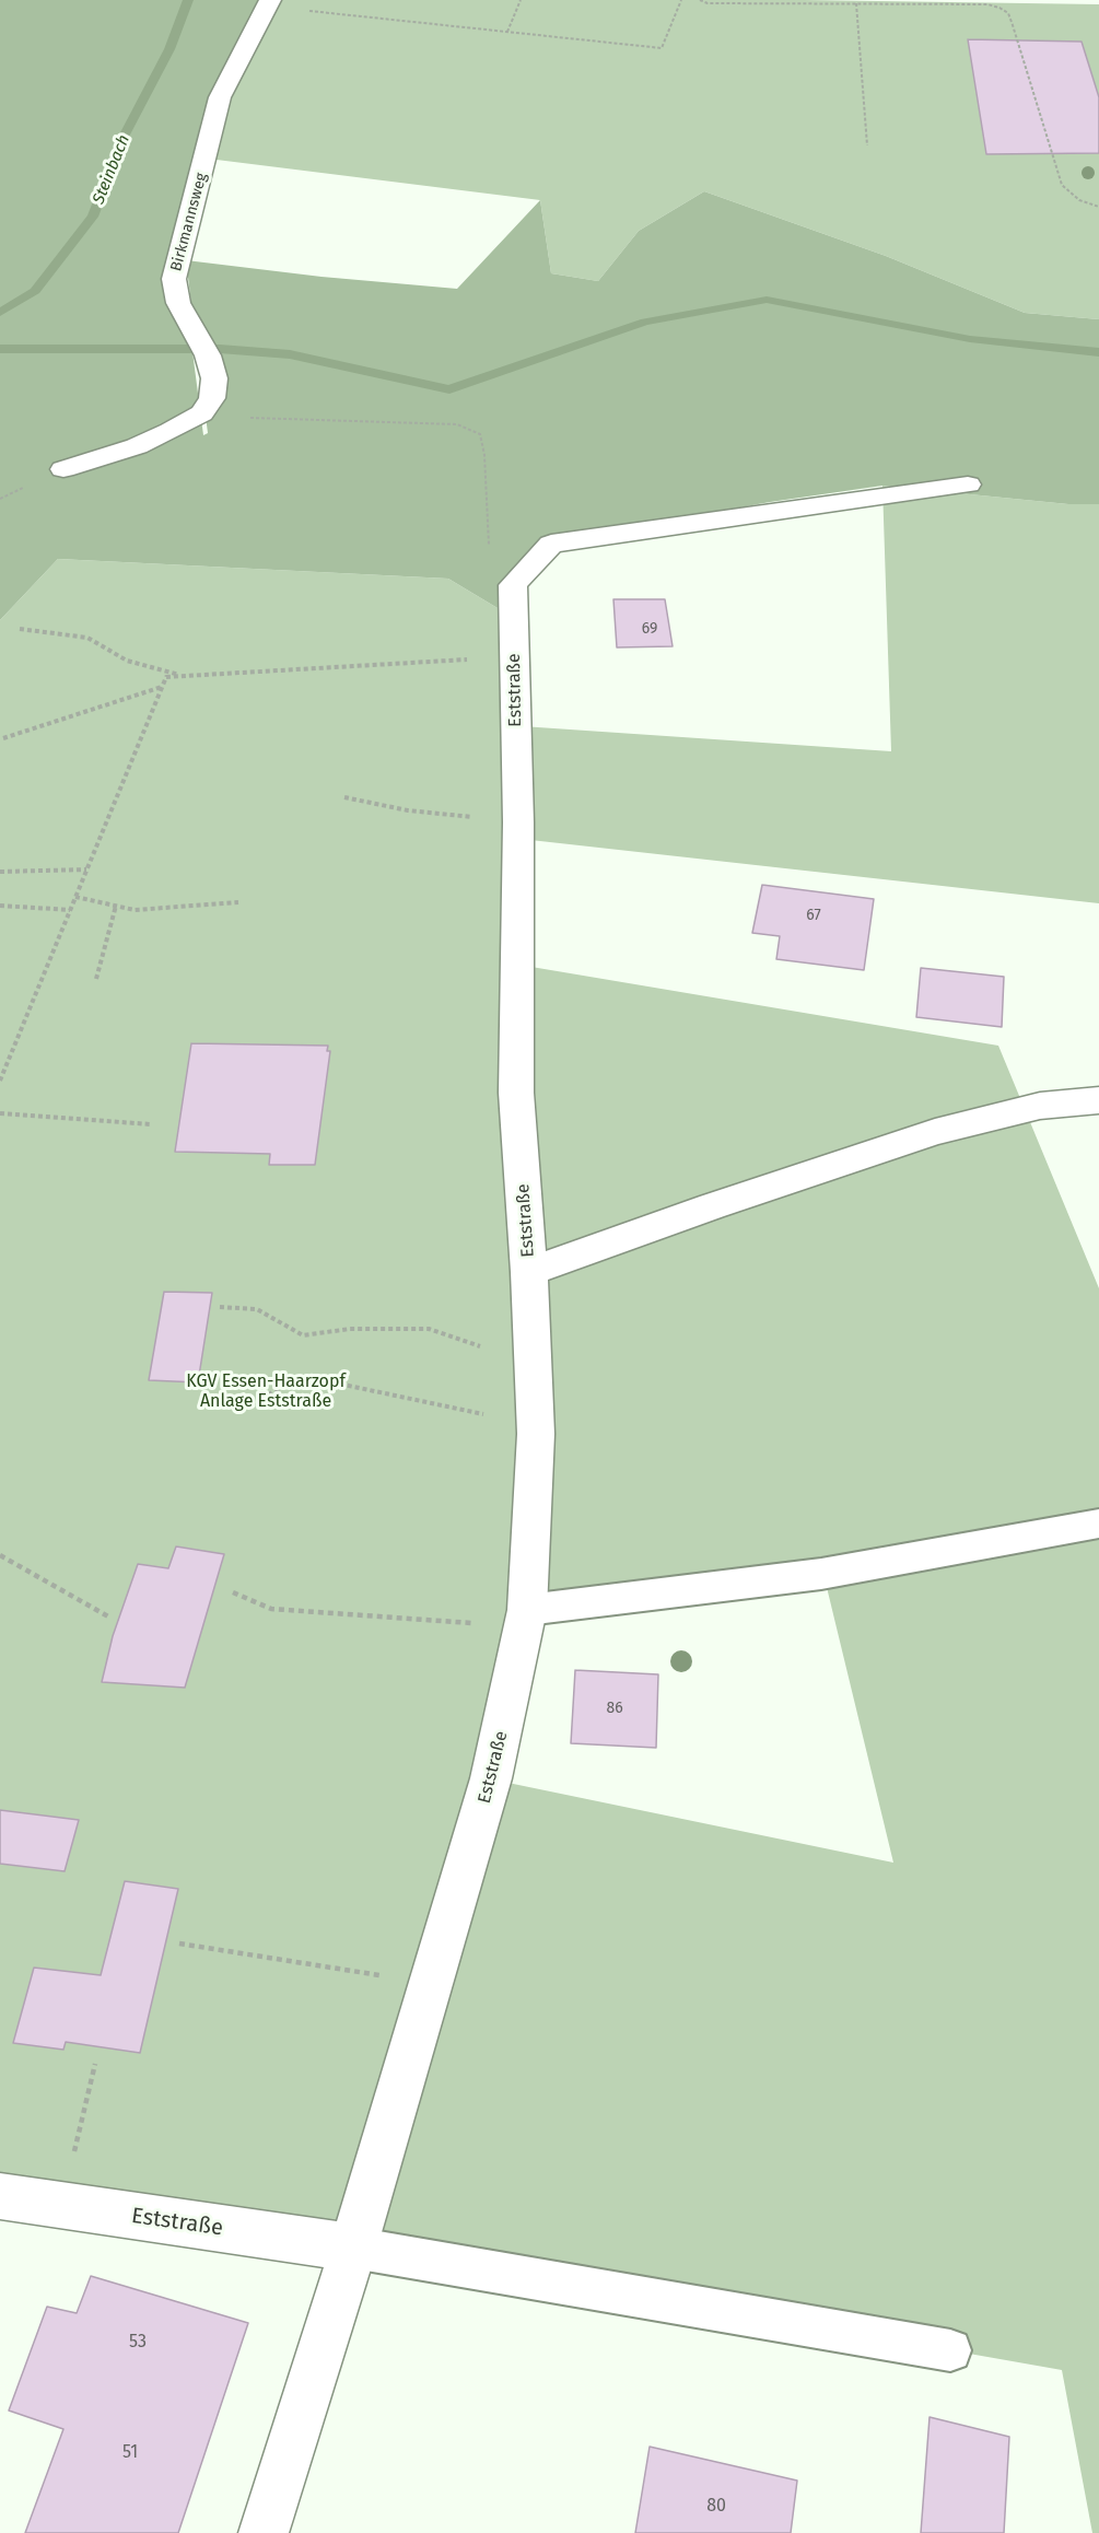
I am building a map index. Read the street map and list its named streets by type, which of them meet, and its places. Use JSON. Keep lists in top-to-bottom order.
{
  "streets": {
    "street": ["Birkmannsweg", "Eststraße"]
  },
  "water": ["Steinbach"],
  "parks": ["KGV Essen-Haarzopf Anlage Eststraße"],
  "house_numbers": [
    "69",
    "67",
    "86",
    "53",
    "51",
    "80"
  ]
}
